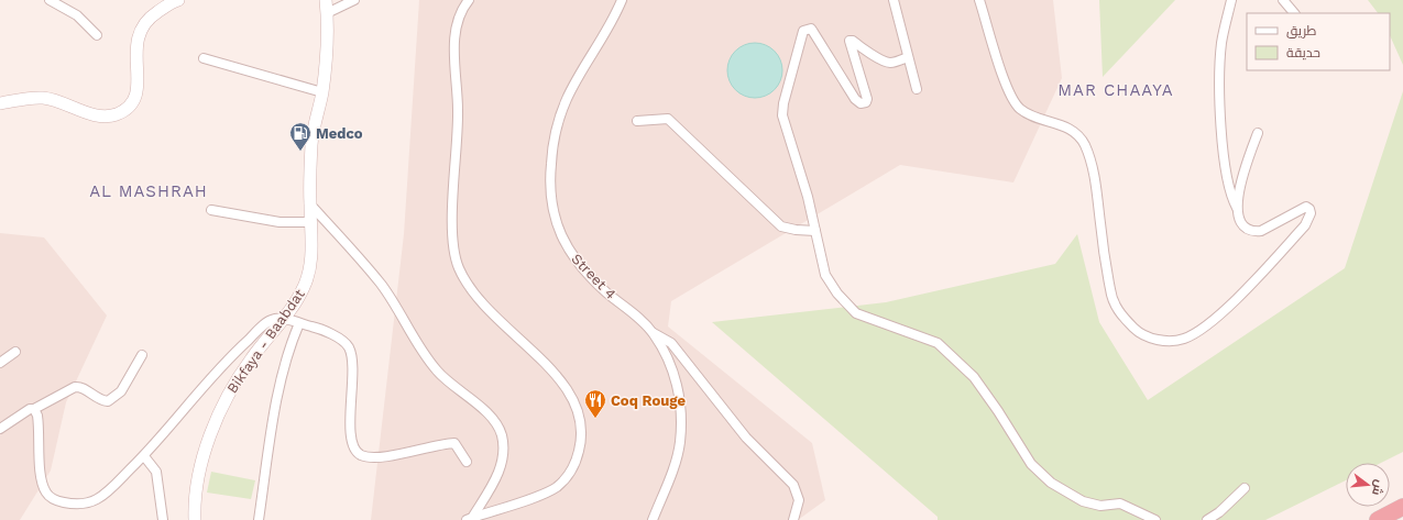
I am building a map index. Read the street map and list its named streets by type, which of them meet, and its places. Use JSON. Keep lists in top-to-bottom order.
{
  "streets": {
    "main road": ["Bikfaya - Baabdat"],
    "street": ["Street 4"]
  },
  "districts": ["MAR CHAAYA", "AL MASHRAH"],
  "places": {
    "fuel station": ["Medco"],
    "restaurant": ["Coq Rouge"]
  },
  "legend": ["طريق", "حديقة"],
  "north": "right"
}
